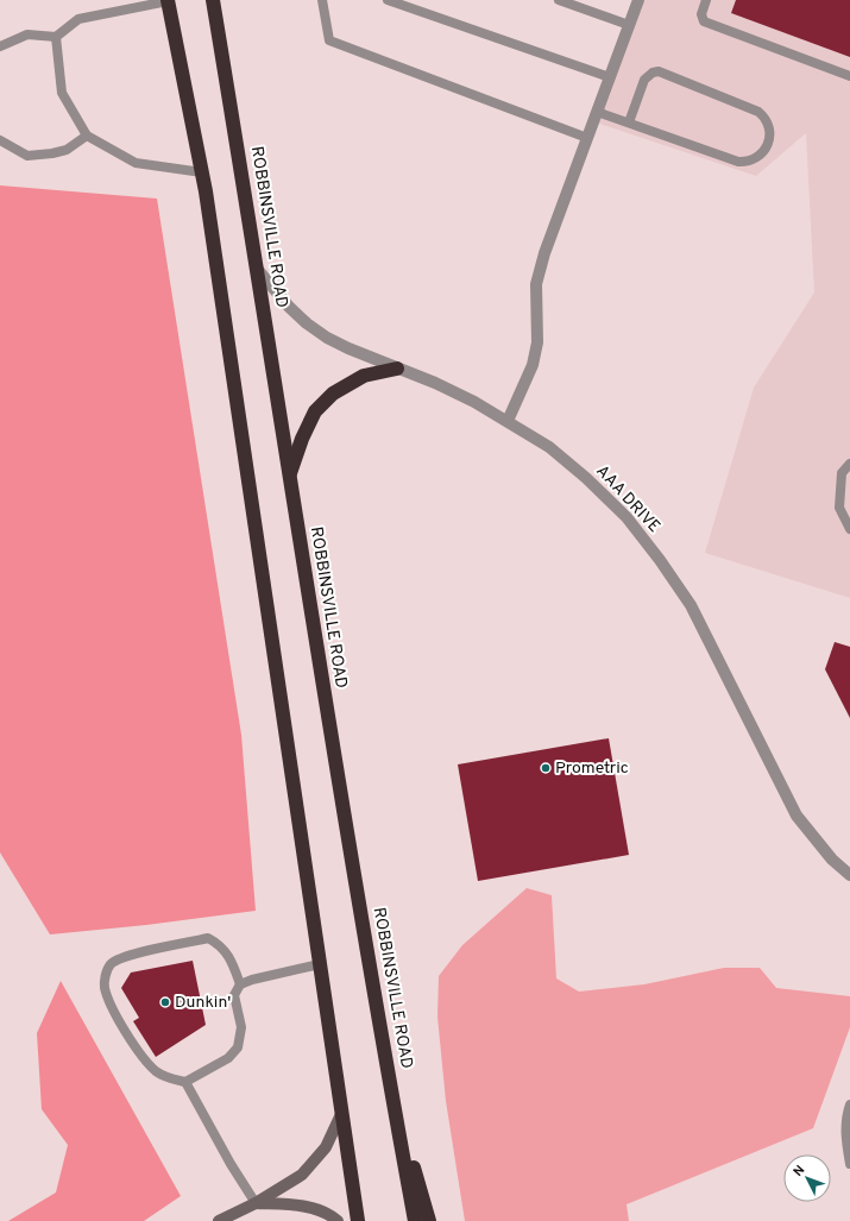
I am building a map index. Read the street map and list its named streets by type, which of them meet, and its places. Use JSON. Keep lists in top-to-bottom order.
{
  "streets": {
    "highway": ["ROBBINSVILLE ROAD"],
    "street": ["AAA DRIVE"]
  },
  "crossings": [
    ["ROBBINSVILLE ROAD", "AAA DRIVE"]
  ],
  "places": ["Prometric", "Dunkin'"],
  "north": "top left"
}
